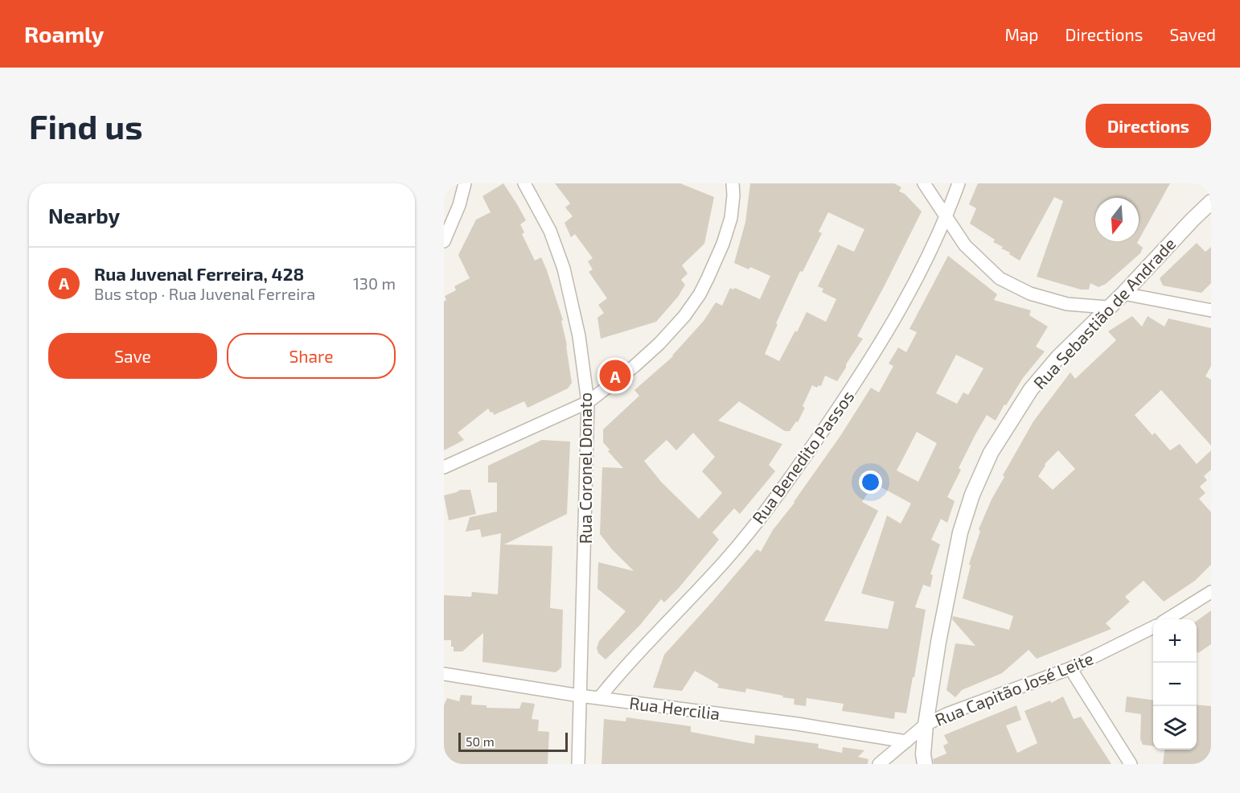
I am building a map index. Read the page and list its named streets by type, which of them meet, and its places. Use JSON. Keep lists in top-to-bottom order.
{
  "streets": {
    "street": [
      "Rua Sebastião de Andrade",
      "Rua Benedito Passos",
      "Rua Coronel Donato",
      "Rua Capitão José Leite",
      "Rua Hercilia"
    ]
  },
  "crossings": [
    ["Rua Sebastião de Andrade", "Rua Capitão José Leite"],
    ["Rua Benedito Passos", "Rua Hercilia"],
    ["Rua Coronel Donato", "Rua Hercilia"],
    ["Rua Capitão José Leite", "Rua Hercilia"]
  ],
  "scale_bar": "50 m",
  "north": "bottom",
  "page": {
    "header": "Roamly",
    "nav": ["Map", "Directions", "Saved"],
    "buttons": [
      "Directions",
      ["Save", "Share"]
    ],
    "title": "Find us",
    "heading": "Nearby",
    "list": [
      {
        "mark": "A",
        "name": "Rua Juvenal Ferreira, 428",
        "note": "Bus stop · Rua Juvenal Ferreira",
        "value": "130 m"
      }
    ],
    "pins": "A",
    "map_buttons": ["+", "−"],
    "scale": "50 m"
  }
}
